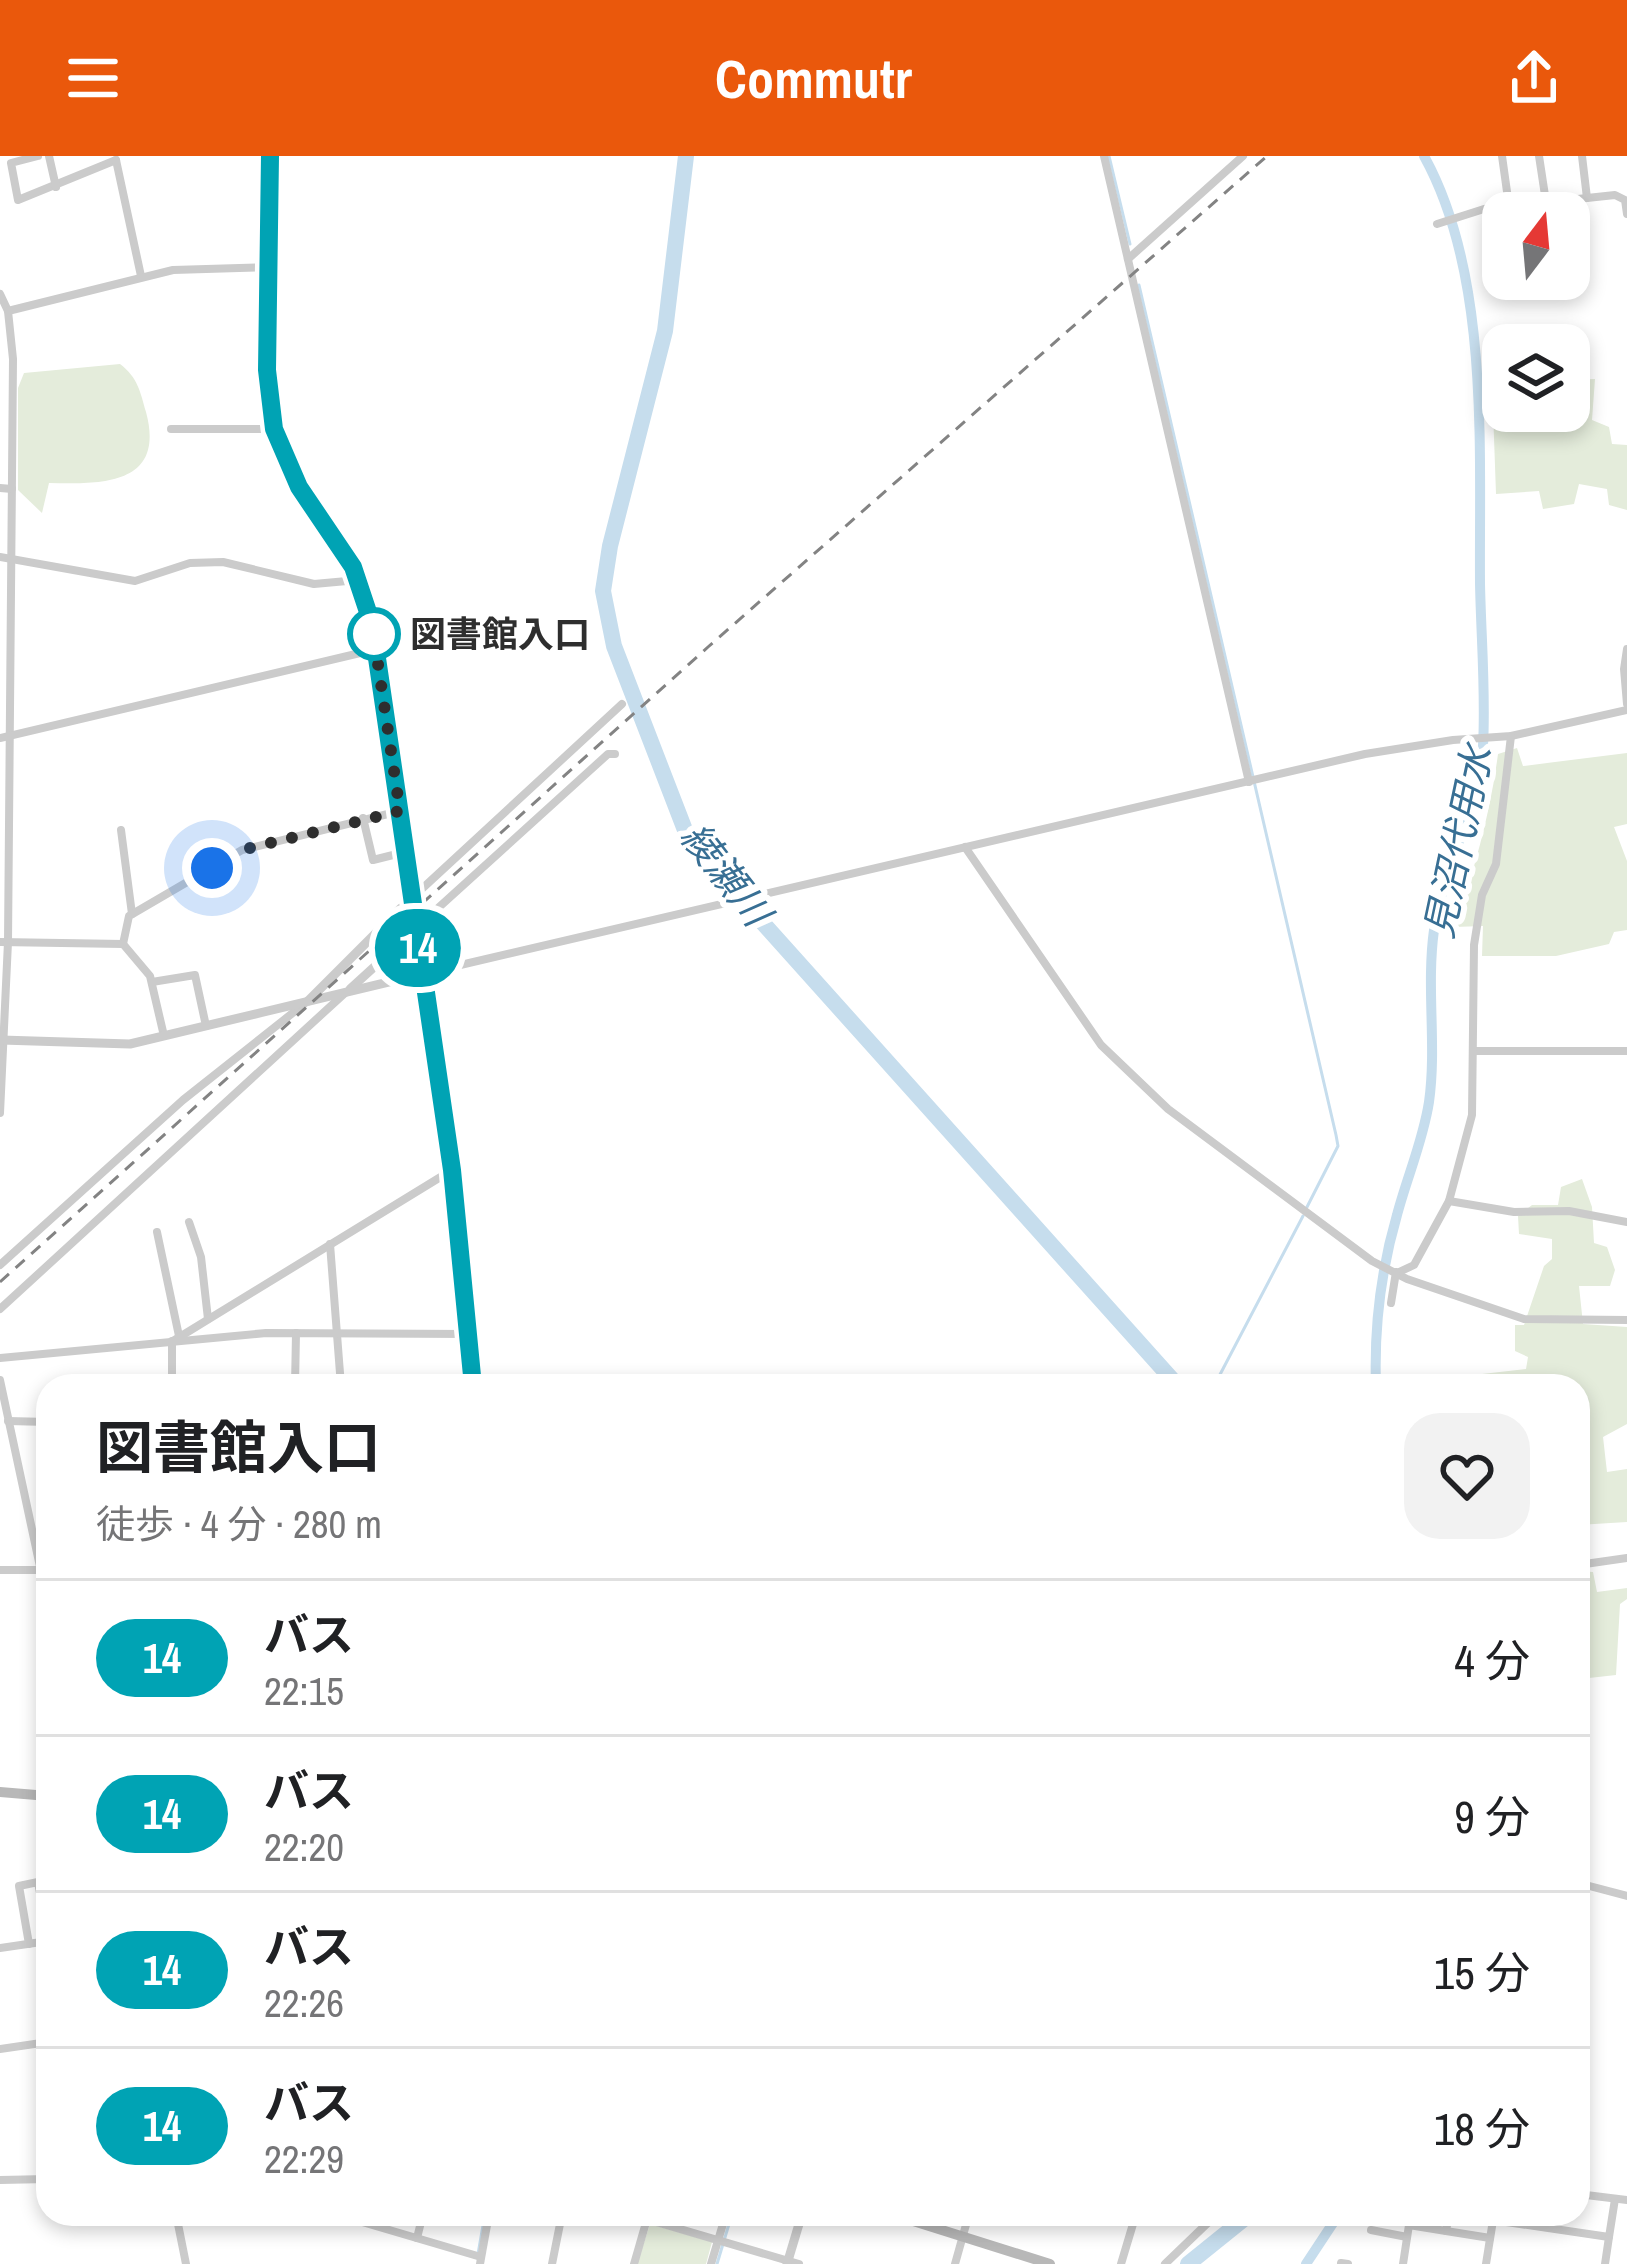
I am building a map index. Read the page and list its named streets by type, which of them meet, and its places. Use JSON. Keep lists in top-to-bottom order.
{
  "water": ["見沼代用水", "綾瀬川"],
  "places": ["図書館入口"],
  "lines": ["bus line 14"],
  "north": "top",
  "page": {
    "header": "Commutr",
    "on_map": "14",
    "heading": ["図書館入口", "徒歩 · 4 分 · 280 m"],
    "list": [
      {
        "mark": "14",
        "name": "バス",
        "note": "22:15",
        "value": "4 分"
      },
      {
        "mark": "14",
        "name": "バス",
        "note": "22:20",
        "value": "9 分"
      },
      {
        "mark": "14",
        "name": "バス",
        "note": "22:26",
        "value": "15 分"
      },
      {
        "mark": "14",
        "name": "バス",
        "note": "22:29",
        "value": "18 分"
      }
    ]
  }
}
